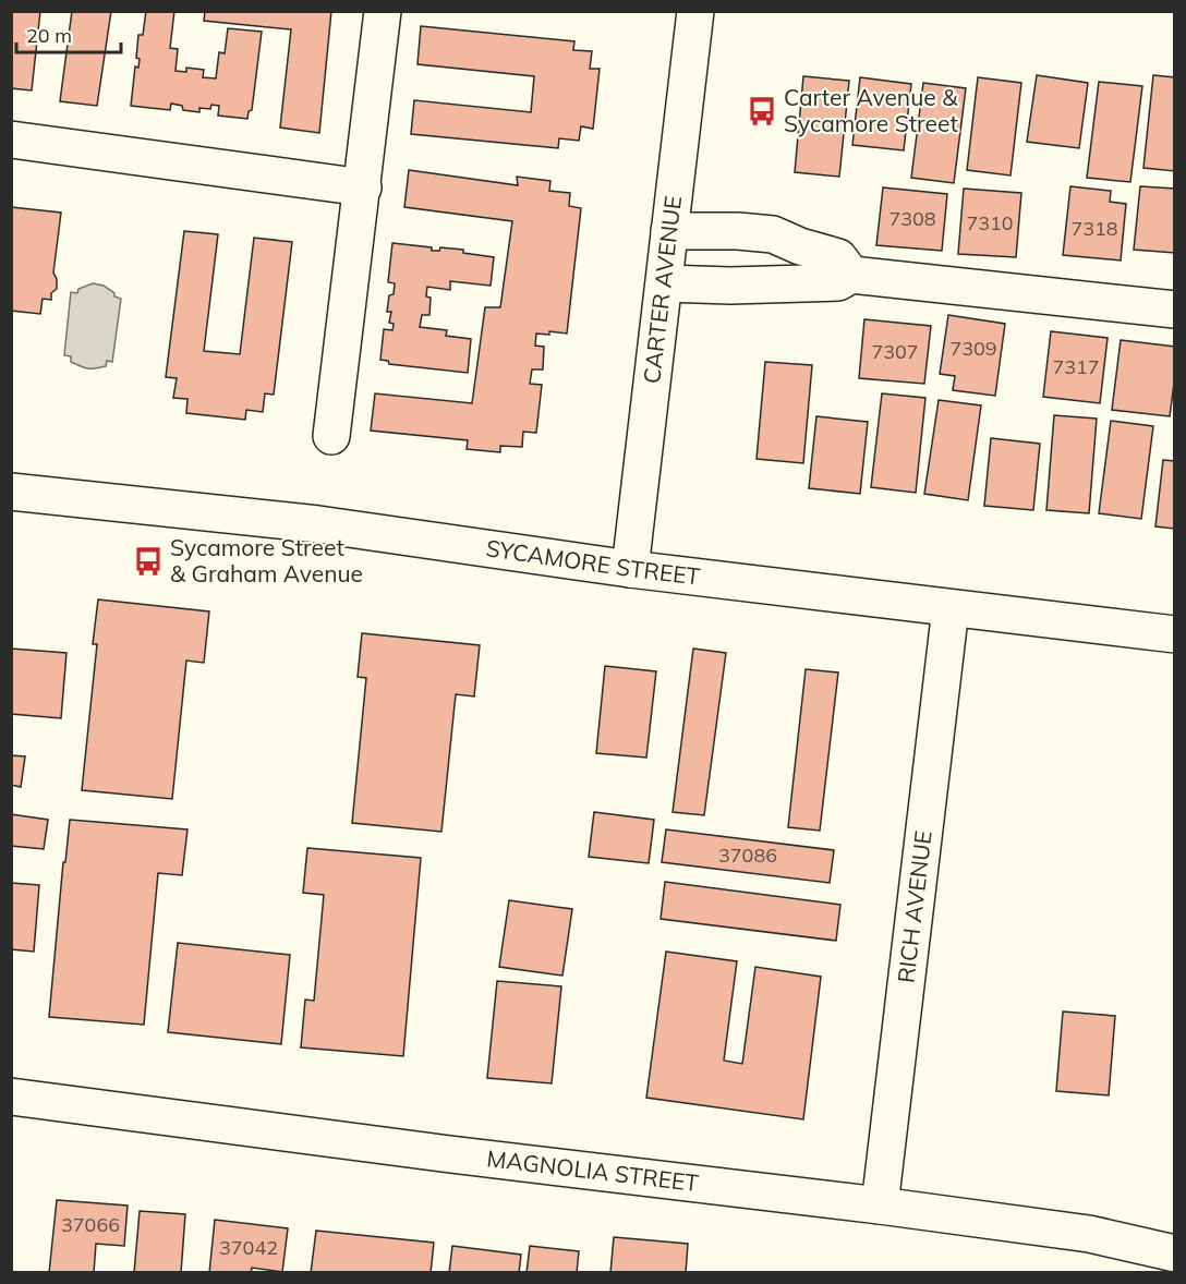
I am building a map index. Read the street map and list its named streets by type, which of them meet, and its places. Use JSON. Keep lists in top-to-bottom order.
{
  "streets": {
    "street": [
      "CARTER AVENUE",
      "SYCAMORE STREET",
      "RICH AVENUE",
      "MAGNOLIA STREET"
    ]
  },
  "crossings": [
    ["CARTER AVENUE", "SYCAMORE STREET"],
    ["SYCAMORE STREET", "RICH AVENUE"],
    ["RICH AVENUE", "MAGNOLIA STREET"]
  ],
  "places": {
    "bus stop": ["Carter Avenue & Sycamore Street", "Sycamore Street & Graham Avenue"]
  },
  "house_numbers": [
    "7308",
    "7310",
    "7318",
    "7309",
    "7307",
    "7317",
    "37086",
    "37066",
    "37042"
  ],
  "scale_bar": "20 m"
}
